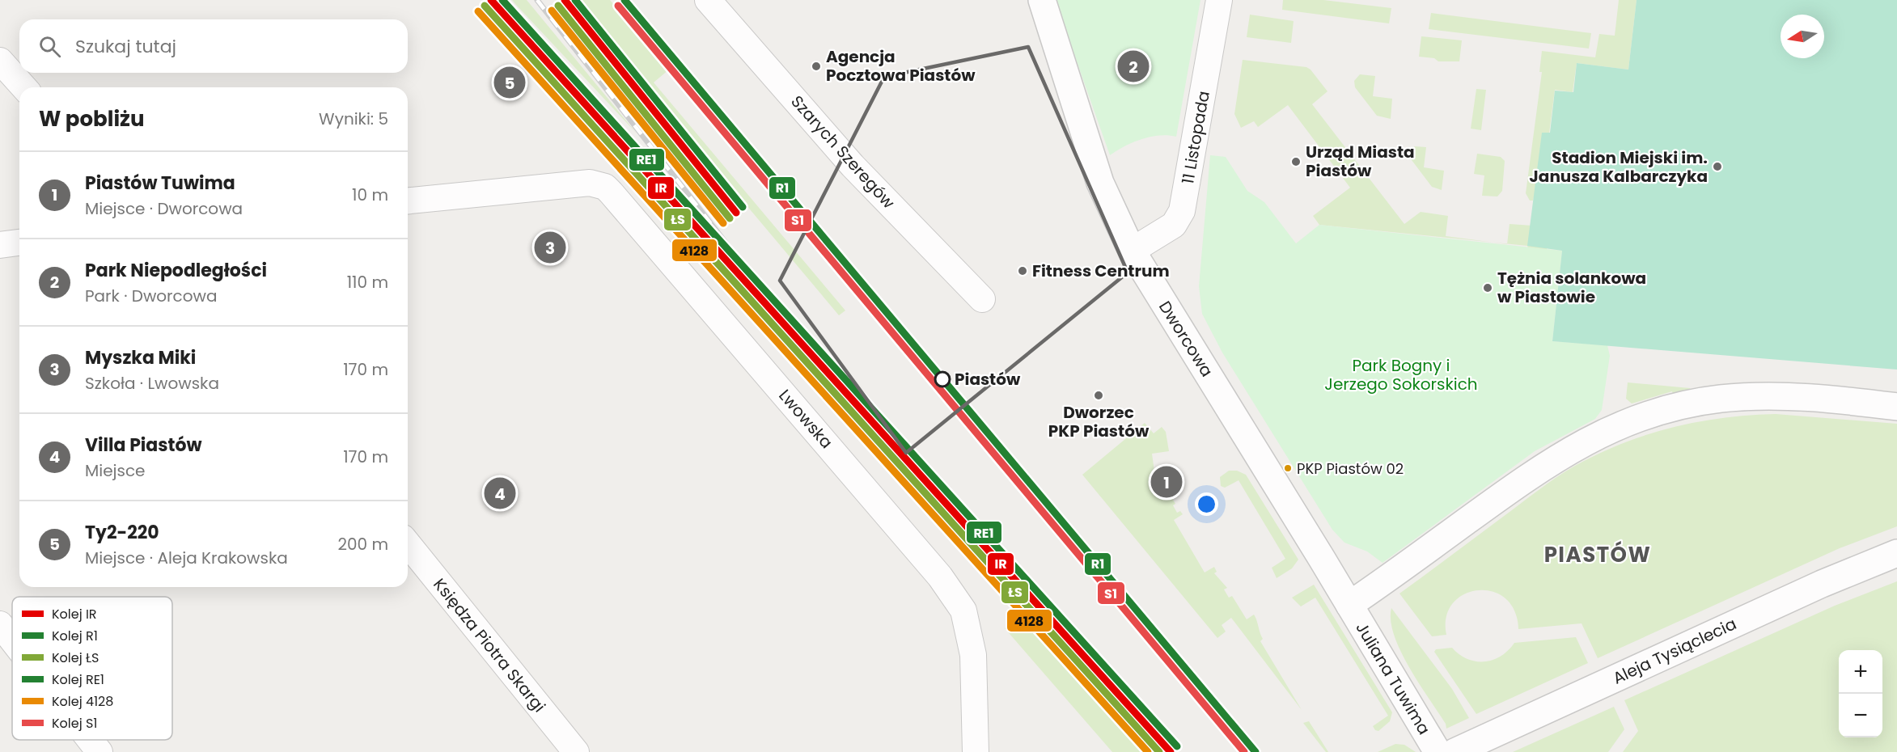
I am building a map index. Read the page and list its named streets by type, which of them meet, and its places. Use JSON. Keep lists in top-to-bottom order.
{
  "streets": {
    "street": [
      "11 Listopada",
      "Szarych Szeregów",
      "Dworcowa",
      "Lwowska",
      "Księdza Piotra Skargi",
      "Aleja Tysiąclecia",
      "Juliana Tuwima"
    ]
  },
  "crossings": [
    ["11 Listopada", "Dworcowa"],
    ["Dworcowa", "Juliana Tuwima"]
  ],
  "districts": ["PIASTÓW"],
  "parks": ["Park Bogny i Jerzego Sokorskich"],
  "places": [
    "Agencja Pocztowa Piastów",
    "Urząd Miasta Piastów",
    "Stadion Miejski im. Janusza Kalbarczyka",
    "Fitness Centrum",
    "Tężnia solankowa w Piastowie",
    "Piastów",
    "Dworzec PKP Piastów",
    "PKP Piastów 02"
  ],
  "lines": [
    "rail line IR",
    "rail line R1",
    "rail line RE1",
    "rail line ŁS",
    "rail line S1",
    "rail line 4128"
  ],
  "legend": [
    "Kolej IR",
    "Kolej R1",
    "Kolej ŁS",
    "Kolej RE1",
    "Kolej 4128",
    "Kolej S1"
  ],
  "north": "left",
  "page": {
    "search": "Szukaj tutaj",
    "pins": [
      "2",
      "5",
      "3",
      "1",
      "4"
    ],
    "heading": ["W pobliżu", "Wyniki: 5"],
    "list": [
      {
        "mark": "1",
        "name": "Piastów Tuwima",
        "note": "Miejsce · Dworcowa",
        "value": "10 m"
      },
      {
        "mark": "2",
        "name": "Park Niepodległości",
        "note": "Park · Dworcowa",
        "value": "110 m"
      },
      {
        "mark": "3",
        "name": "Myszka Miki",
        "note": "Szkoła · Lwowska",
        "value": "170 m"
      },
      {
        "mark": "4",
        "name": "Villa Piastów",
        "note": "Miejsce",
        "value": "170 m"
      },
      {
        "mark": "5",
        "name": "Ty2-220",
        "note": "Miejsce · Aleja Krakowska",
        "value": "200 m"
      }
    ],
    "map_buttons": ["+", "−"]
  }
}
